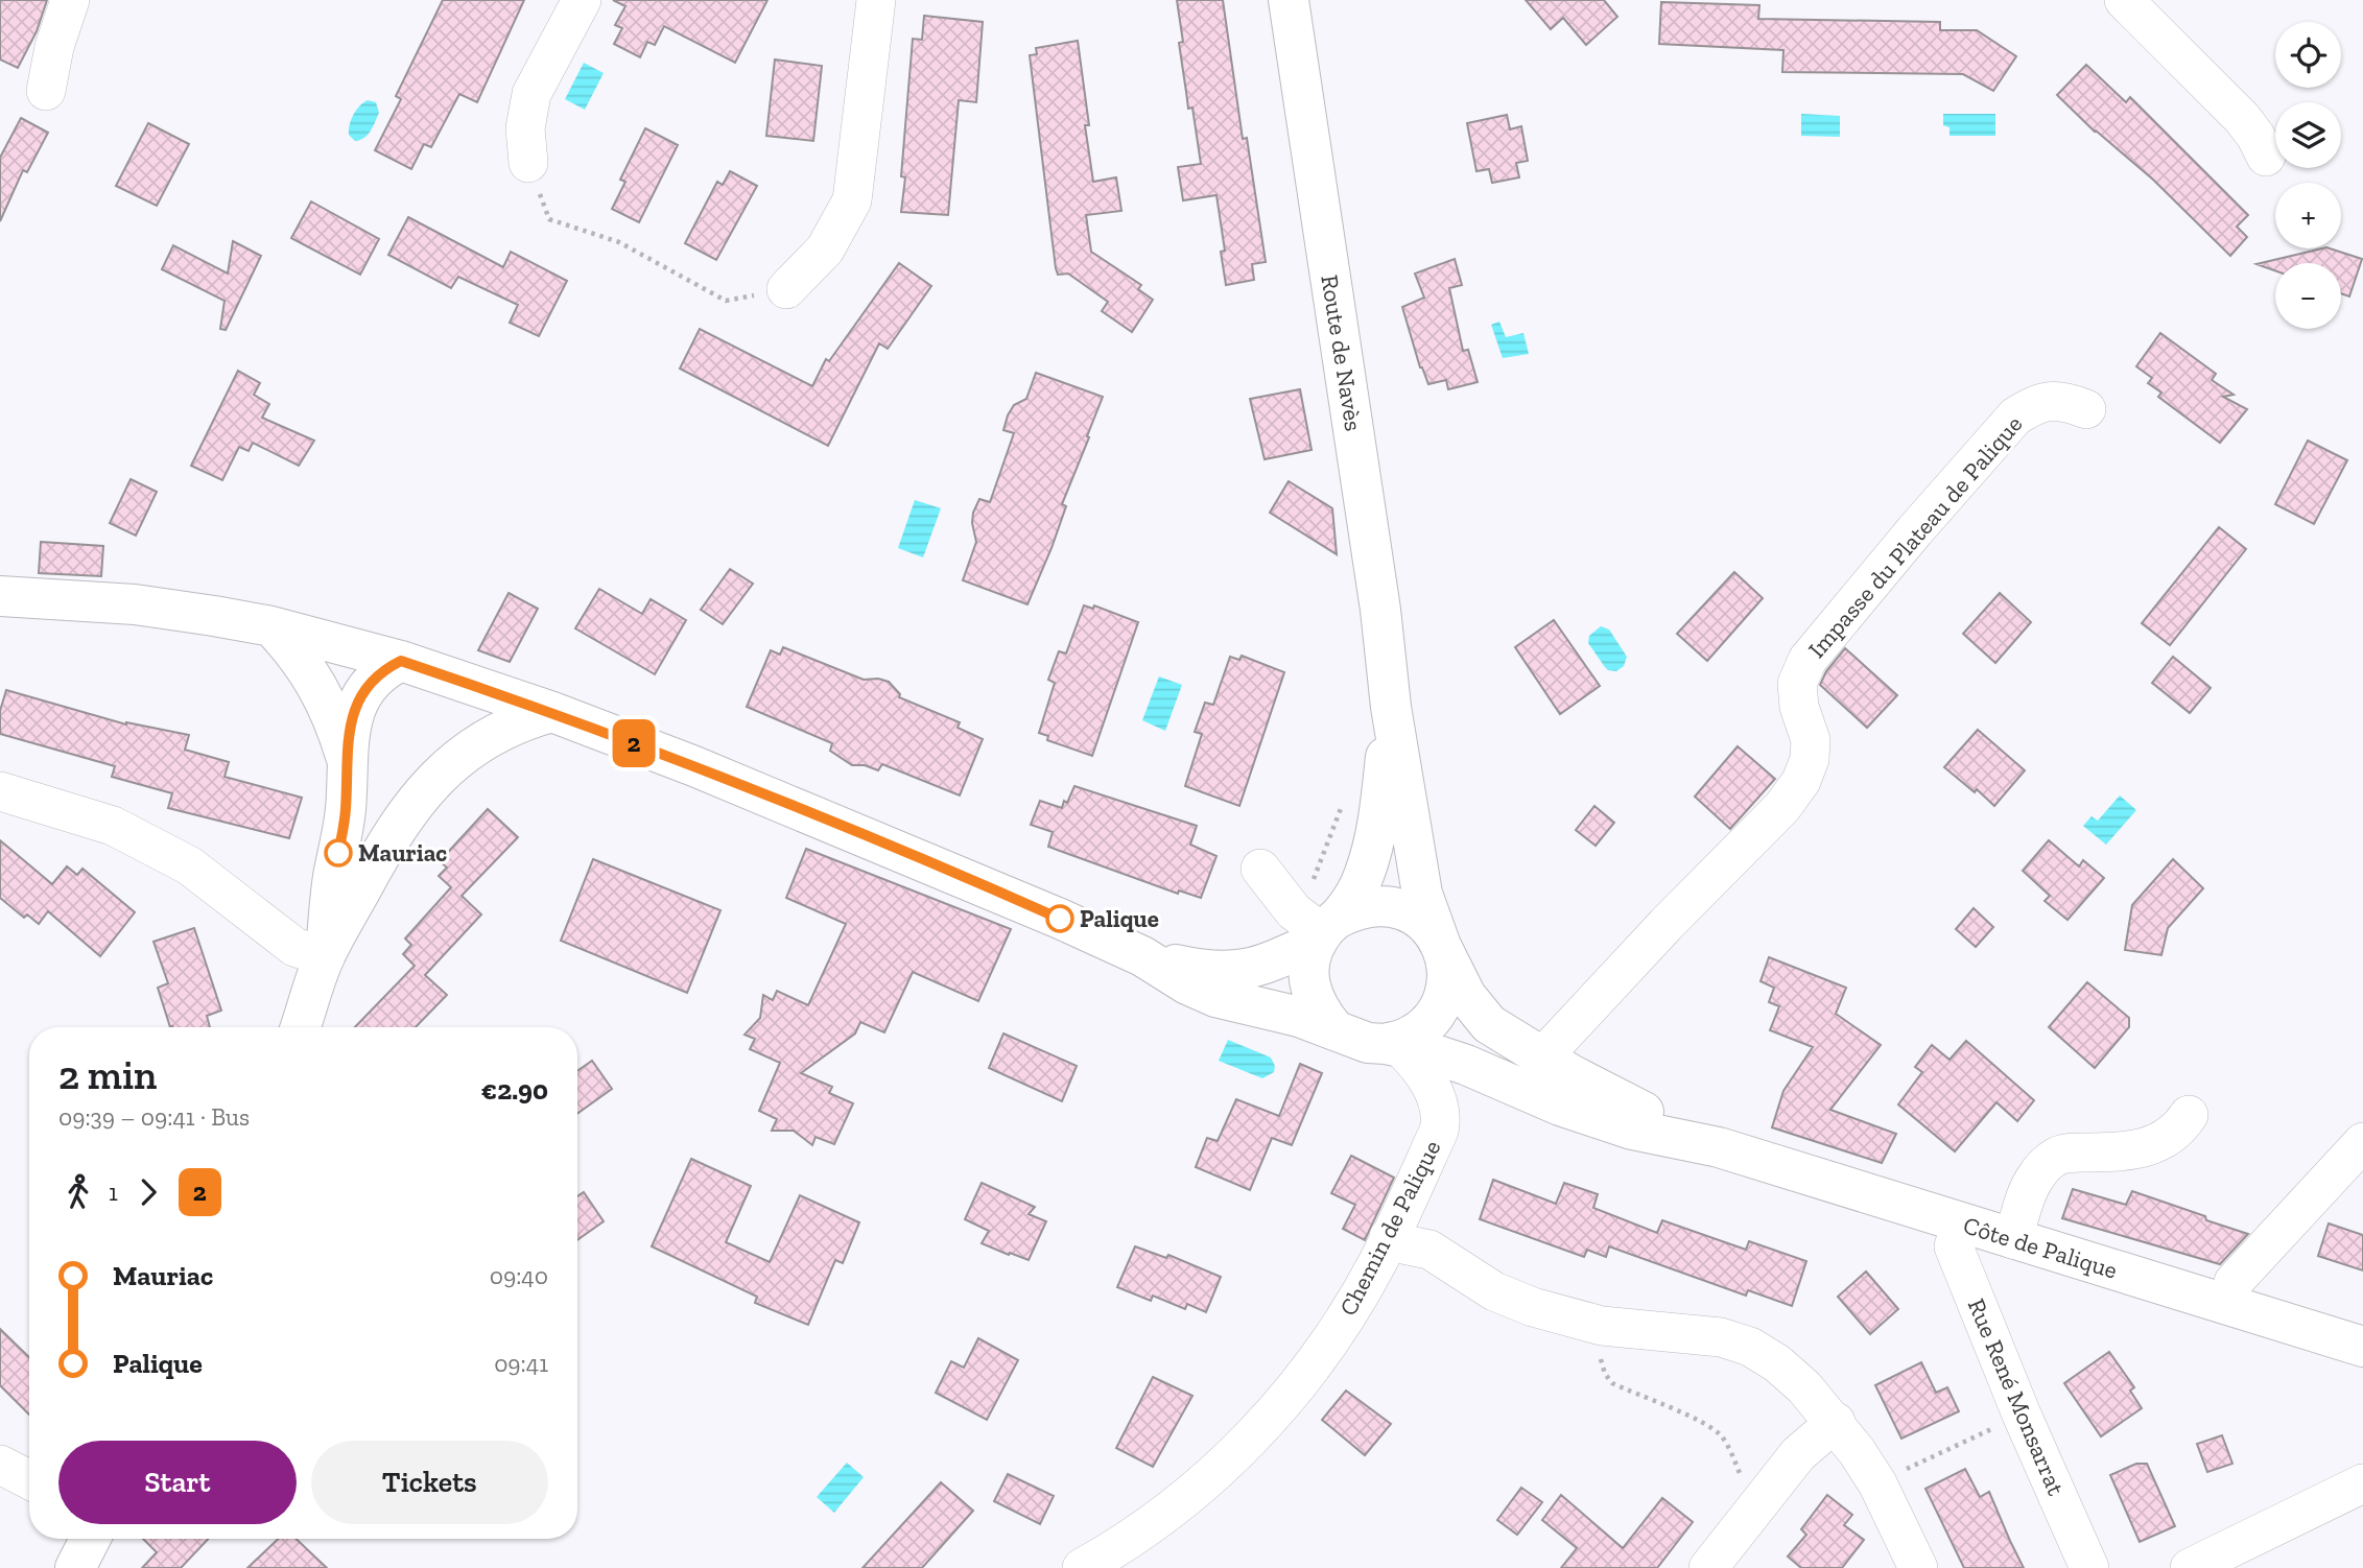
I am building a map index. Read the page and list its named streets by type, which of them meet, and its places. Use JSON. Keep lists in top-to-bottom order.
{
  "streets": {
    "main road": ["Route de Navès", "Côte de Palique"],
    "street": ["Impasse du Plateau de Palique", "Chemin de Palique", "Rue René Monsarrat"]
  },
  "crossings": [
    ["Côte de Palique", "Rue René Monsarrat"]
  ],
  "places": ["Mauriac", "Palique"],
  "lines": ["bus line 2"],
  "page": {
    "on_map": "2",
    "map_buttons": ["+", "−"],
    "heading": ["2 min", "09:39 – 09:41 · Bus", "€2.90"],
    "legs": ["1", "2"],
    "list": [
      {
        "name": "Mauriac",
        "value": "09:40"
      },
      {
        "name": "Palique",
        "value": "09:41"
      }
    ],
    "buttons": ["Start", "Tickets"]
  }
}
